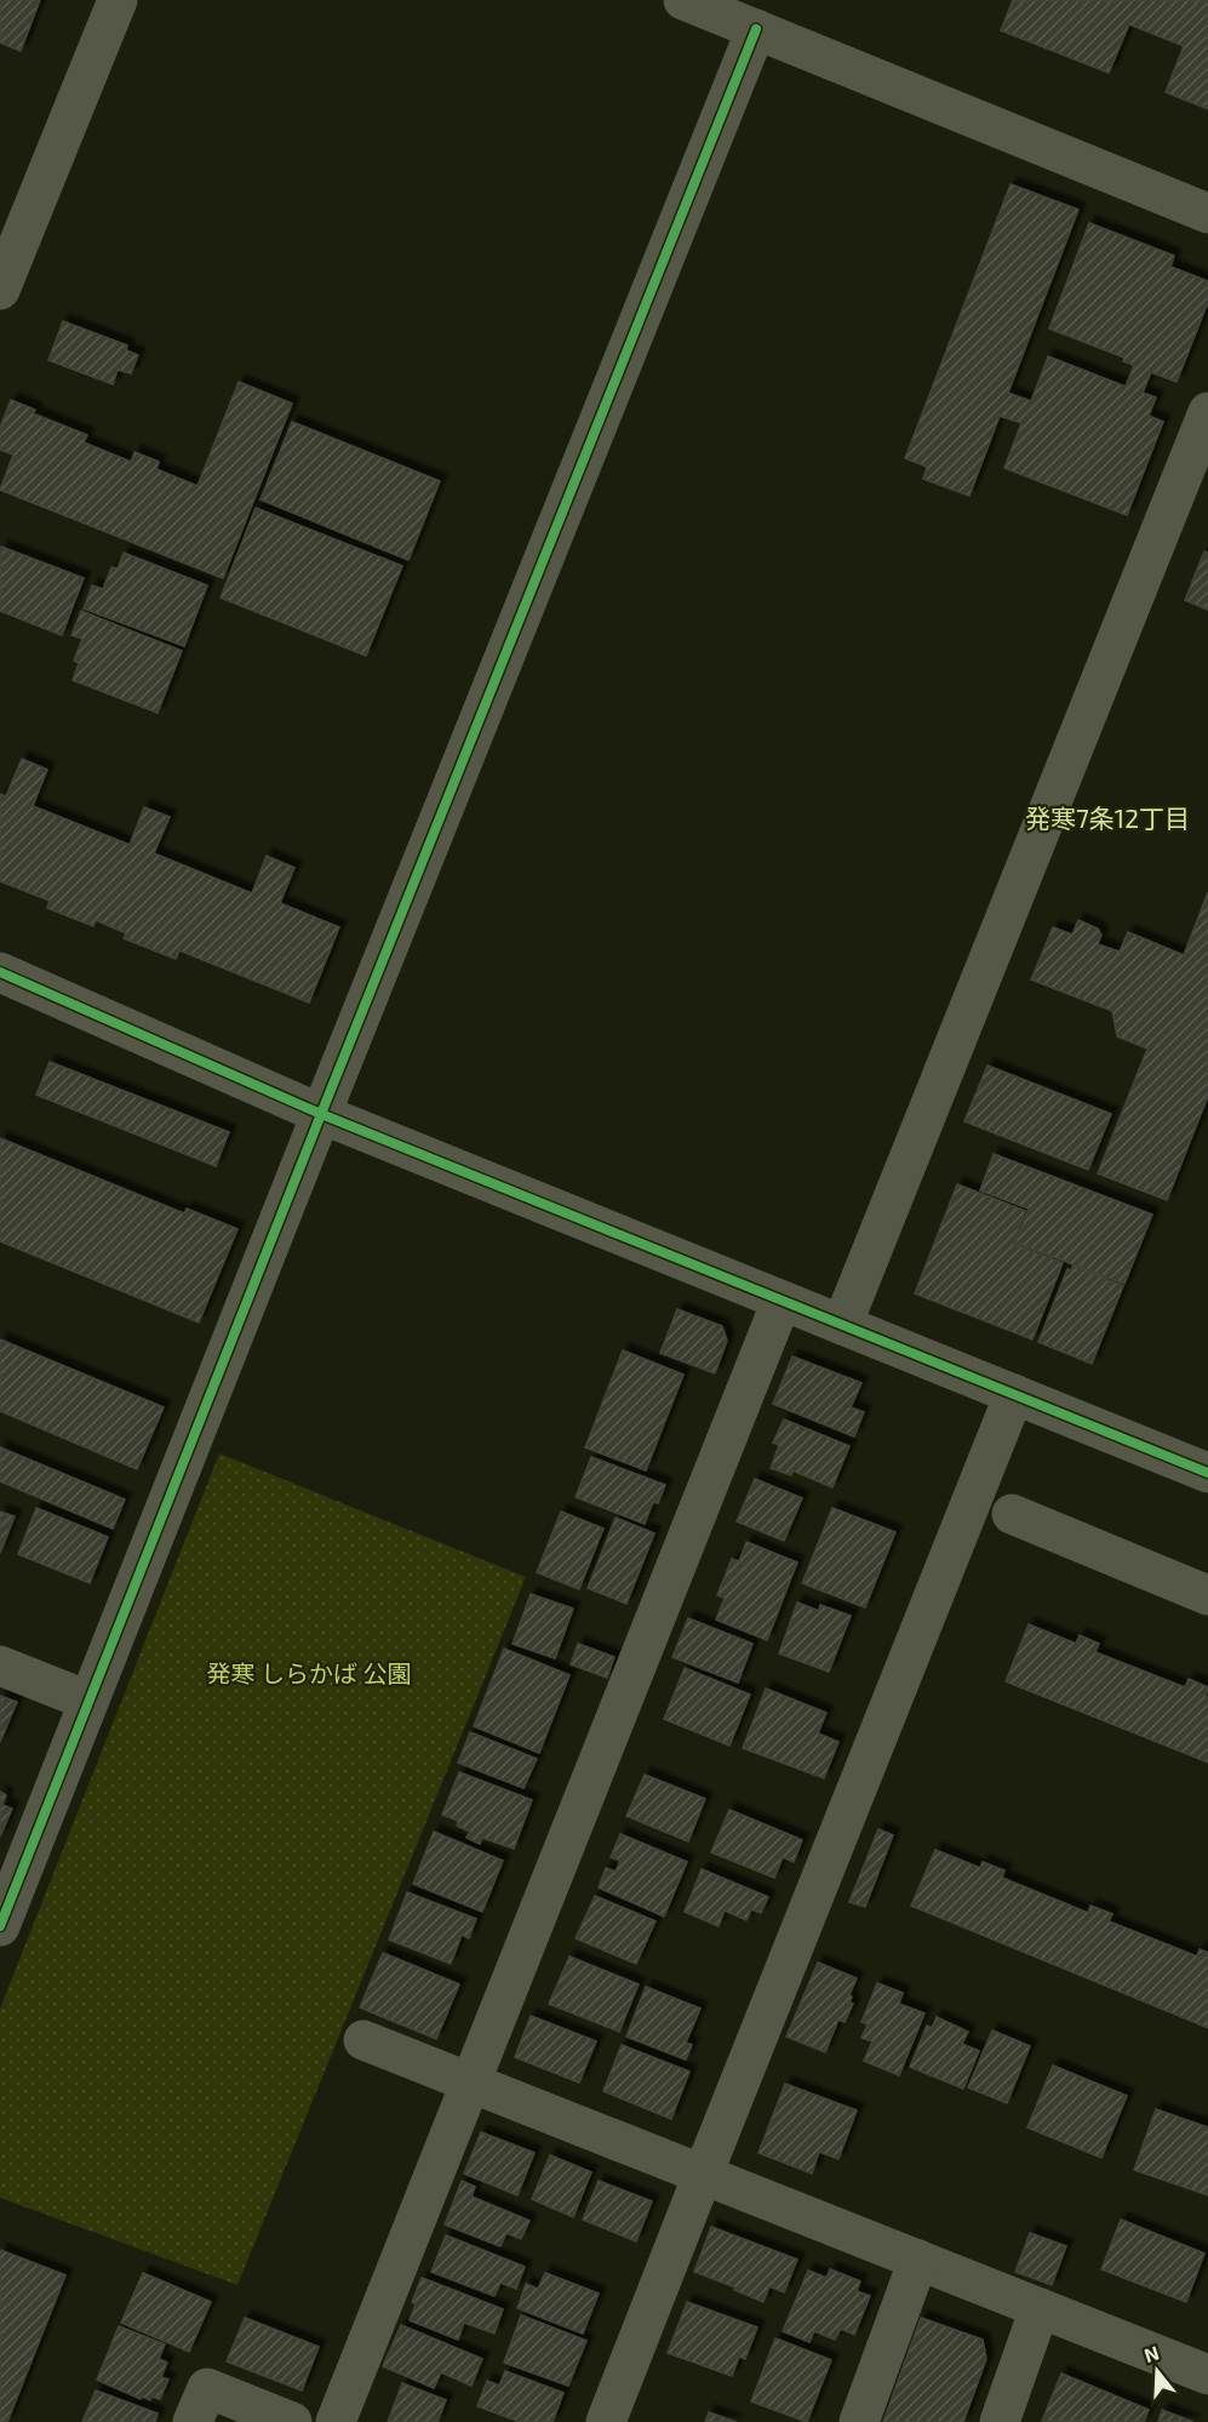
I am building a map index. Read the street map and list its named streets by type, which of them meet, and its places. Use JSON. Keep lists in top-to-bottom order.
{
  "districts": ["発寒7条12丁目"],
  "parks": ["発寒 しらかば 公園"],
  "north": "top"
}
